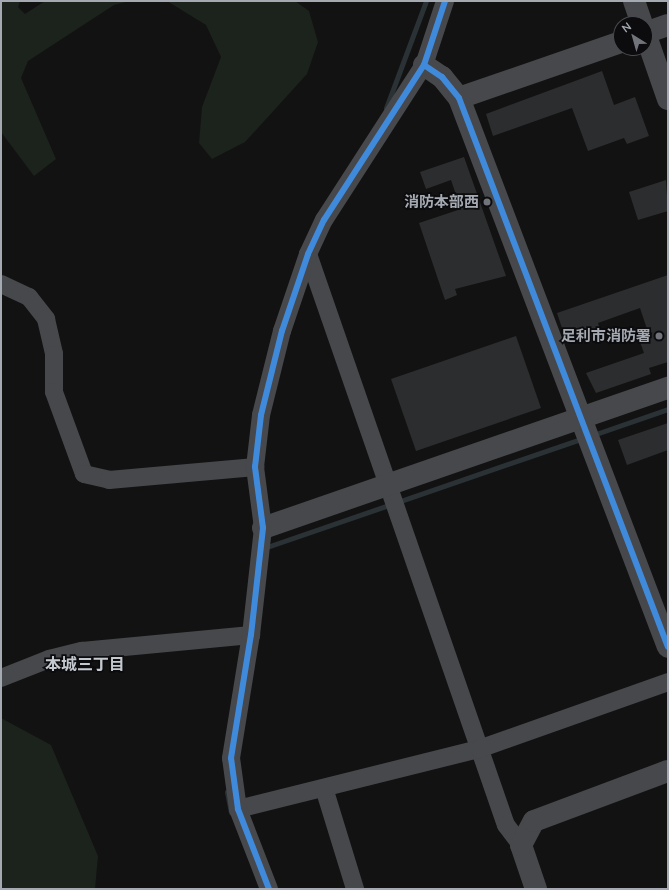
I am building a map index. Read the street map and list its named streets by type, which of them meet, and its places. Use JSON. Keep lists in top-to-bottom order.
{
  "districts": ["本城三丁目"],
  "places": ["消防本部西", "足利市消防署"],
  "north": "top left"
}
